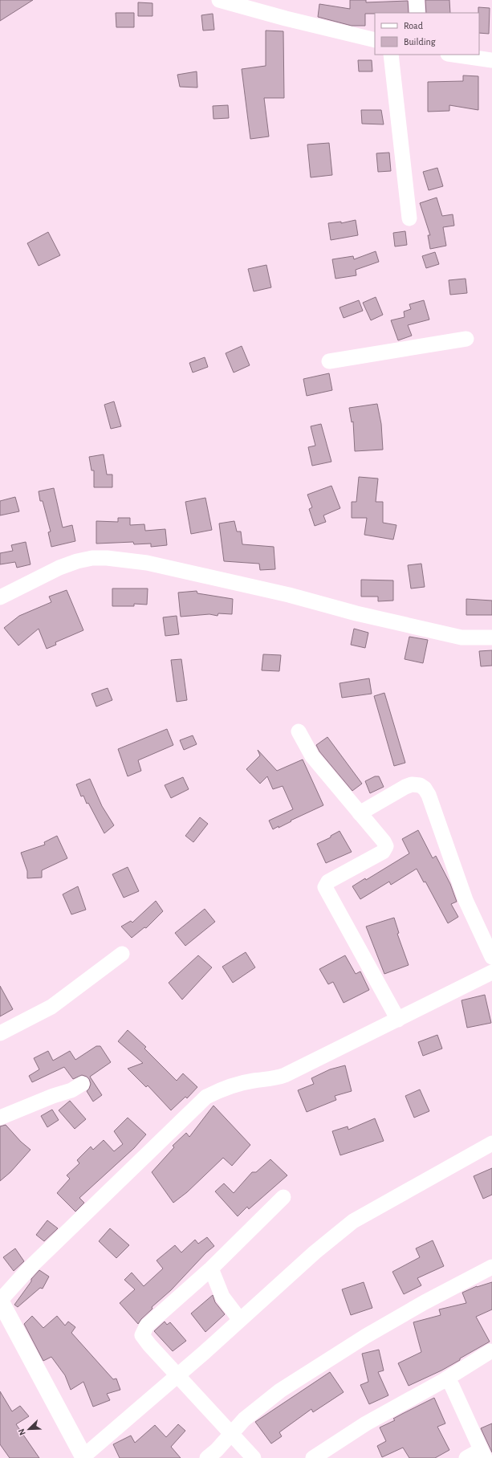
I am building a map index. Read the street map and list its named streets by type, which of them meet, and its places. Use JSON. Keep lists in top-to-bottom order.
{
  "legend": ["Road", "Building"],
  "north": "bottom left"
}
